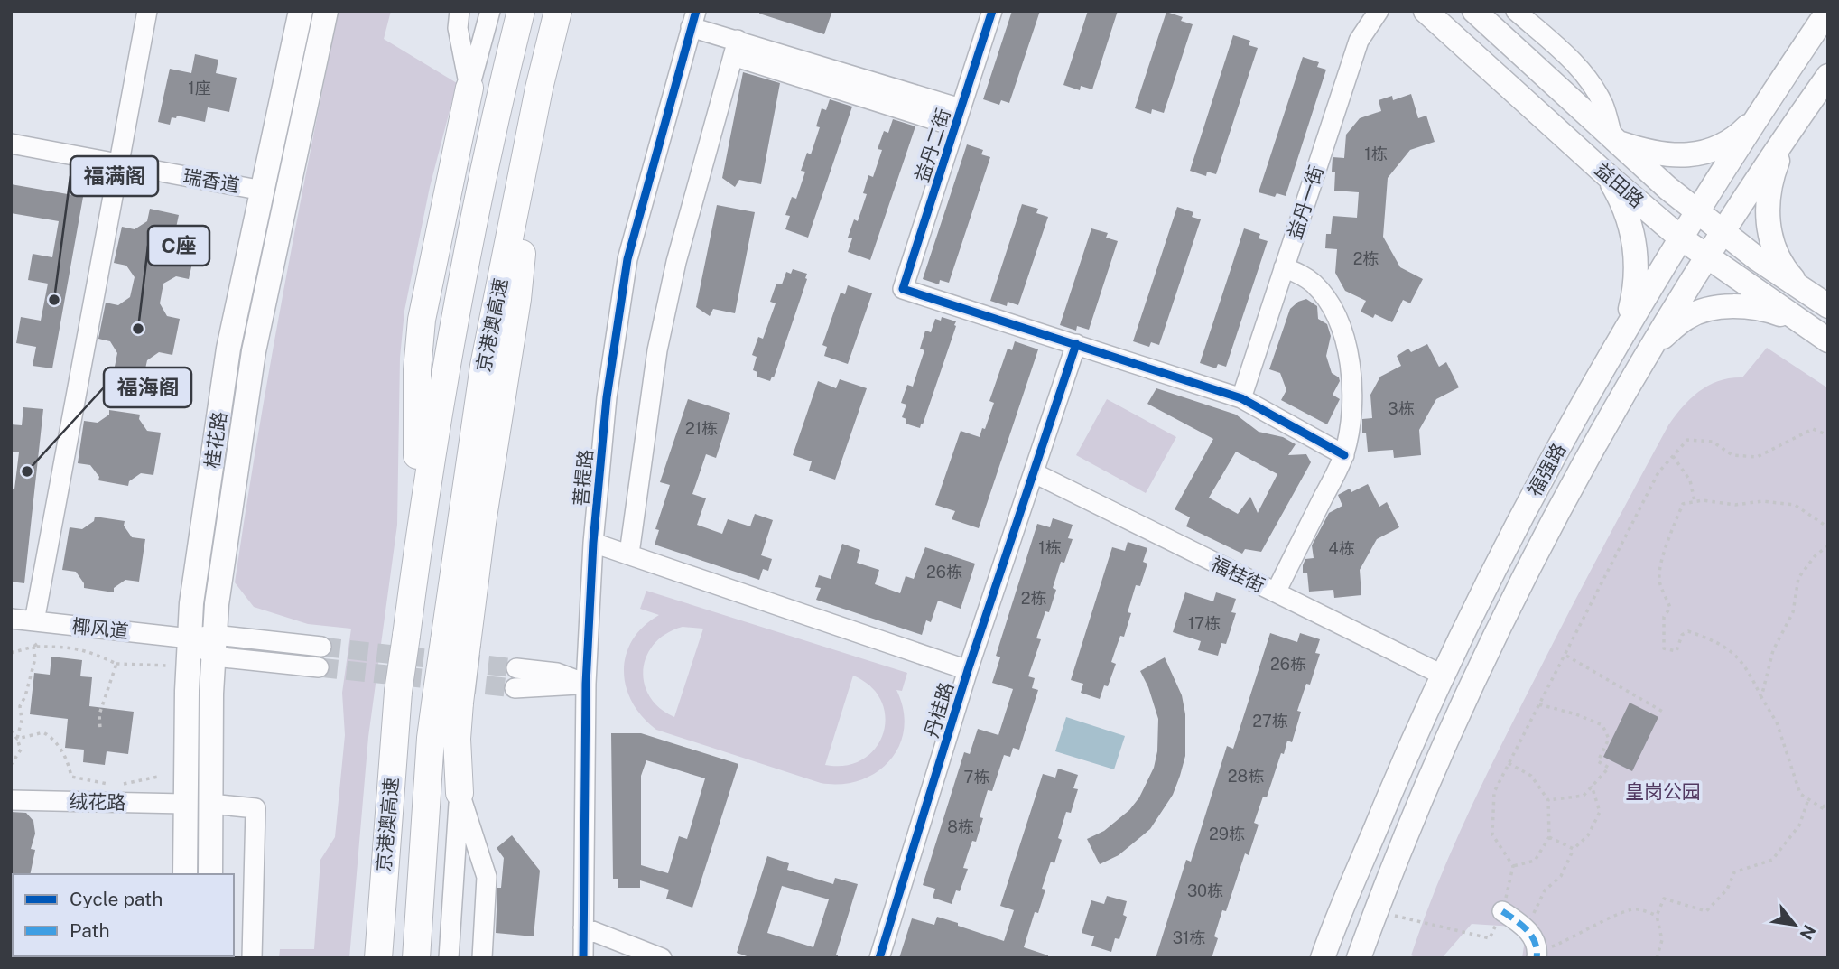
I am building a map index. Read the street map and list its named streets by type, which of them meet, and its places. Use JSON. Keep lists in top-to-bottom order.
{
  "streets": {
    "highway": ["京港澳高速"],
    "main road": ["益田路", "桂花路", "福强路"],
    "street": [
      "益丹二街",
      "瑞香道",
      "益丹一街",
      "菩提路",
      "福桂街",
      "椰风道",
      "丹桂路",
      "绒花路"
    ]
  },
  "crossings": [
    ["益丹二街", "丹桂路"],
    ["瑞香道", "桂花路"],
    ["益田路", "福强路"],
    ["桂花路", "椰风道"],
    ["桂花路", "绒花路"],
    ["福强路", "福桂街"],
    ["福桂街", "丹桂路"]
  ],
  "parks": ["皇岗公园"],
  "places": ["福满阁", "C座", "福海阁"],
  "house_numbers": [
    "1座",
    "1栋",
    "2栋",
    "3栋",
    "21栋",
    "1栋",
    "4栋",
    "26栋",
    "2栋",
    "17栋",
    "26栋",
    "27栋",
    "28栋",
    "7栋",
    "8栋",
    "29栋",
    "30栋",
    "31栋"
  ],
  "legend": ["Cycle path", "Path"],
  "north": "bottom right"
}
